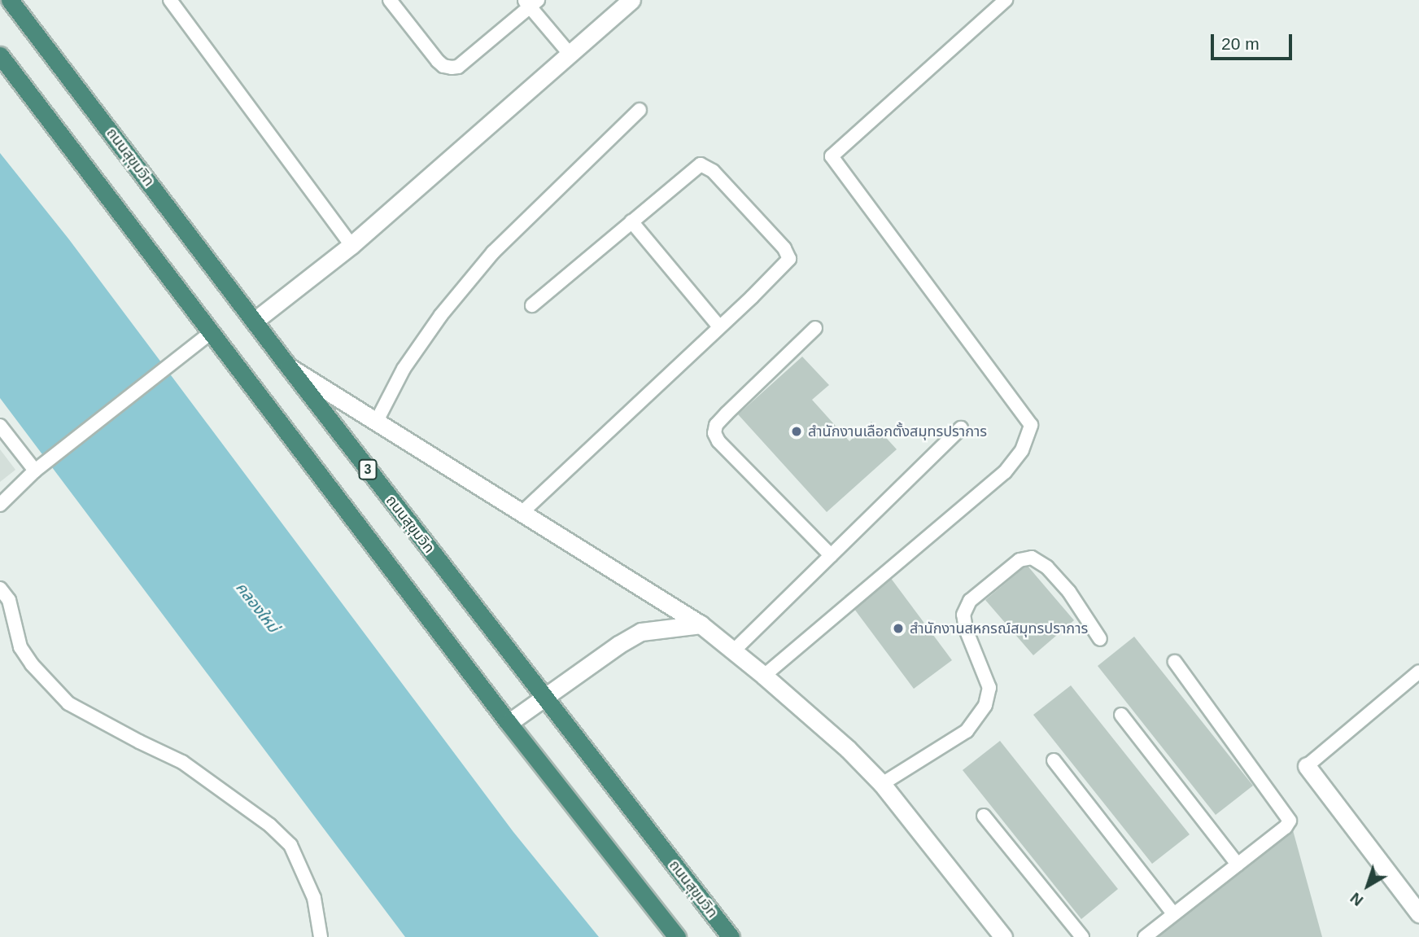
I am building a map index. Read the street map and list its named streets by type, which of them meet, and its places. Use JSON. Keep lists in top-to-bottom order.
{
  "streets": {
    "highway": ["ถนนสุขุมวิท", "3"]
  },
  "water": ["คลองใหม่"],
  "places": ["สำนักงานเลือกตั้งสมุทรปราการ", "สำนักงานสหกรณ์สมุทรปราการ"],
  "scale_bar": "20 m",
  "north": "bottom left"
}
